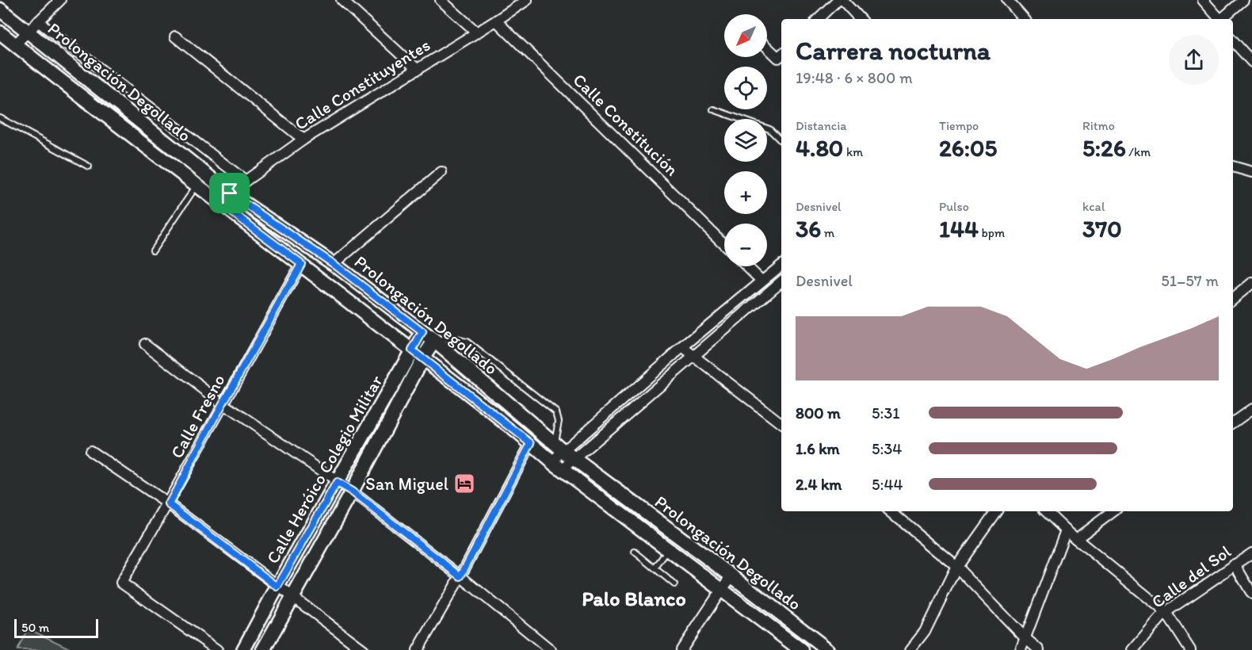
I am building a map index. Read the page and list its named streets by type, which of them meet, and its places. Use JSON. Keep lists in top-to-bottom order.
{
  "streets": {
    "street": [
      "Prolongación Degollado",
      "Calle Constituyentes",
      "Calle Constitución",
      "Calle Fresno",
      "Calle Heróico Colegio Militar",
      "Calle del Sol"
    ]
  },
  "crossings": [
    ["Prolongación Degollado", "Calle Constituyentes"],
    ["Prolongación Degollado", "Calle Fresno"],
    ["Prolongación Degollado", "Calle Heróico Colegio Militar"],
    ["Calle Constituyentes", "Calle Constitución"]
  ],
  "districts": ["Palo Blanco"],
  "places": {
    "hotel": ["San Miguel"]
  },
  "scale_bar": "50 m",
  "north": "bottom left",
  "page": {
    "map_buttons": ["+", "−"],
    "heading": ["Carrera nocturna", "19:48 · 6 × 800 m"],
    "stats": [
      ["Distancia", "4.80 km"],
      ["Tiempo", "26:05"],
      ["Ritmo", "5:26 /km"],
      ["Desnivel", "36 m"],
      ["Pulso", "144 bpm"],
      ["kcal", "370"]
    ],
    "chart": ["Desnivel", "51–57 m"],
    "list": [
      {
        "name": "800 m",
        "note": "5:31"
      },
      {
        "name": "1.6 km",
        "note": "5:34"
      },
      {
        "name": "2.4 km",
        "note": "5:44"
      }
    ],
    "scale": "50 m"
  }
}
